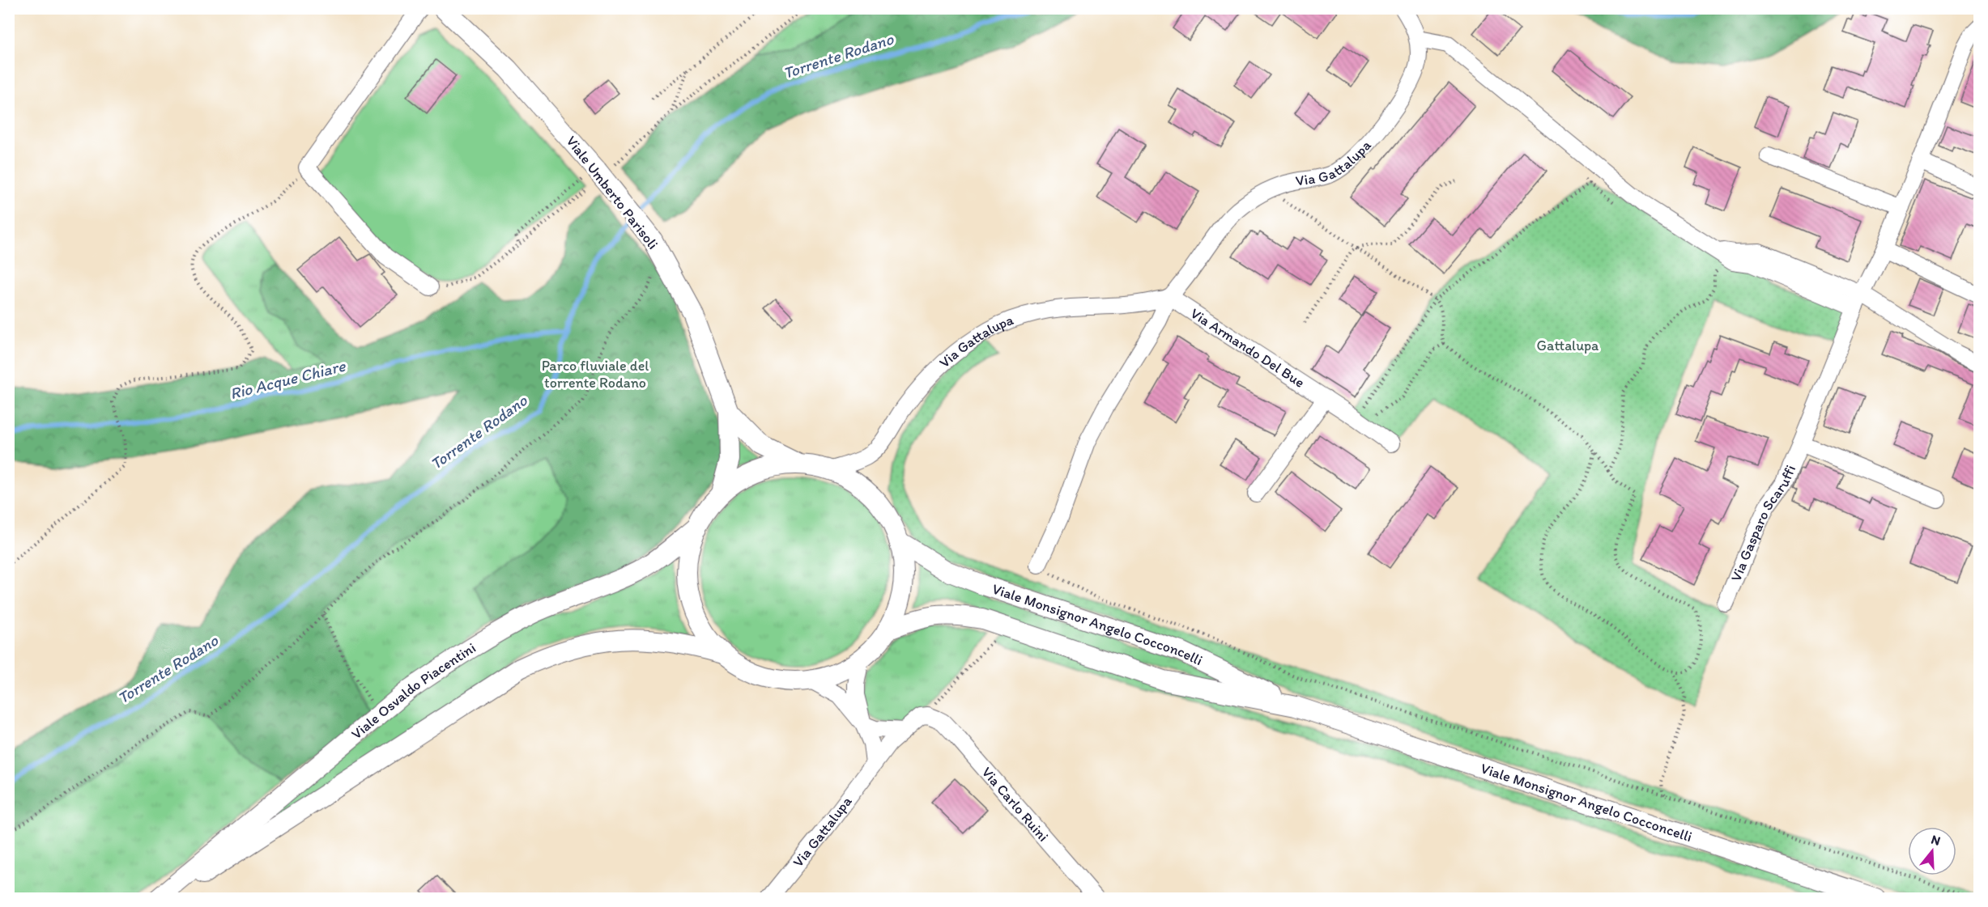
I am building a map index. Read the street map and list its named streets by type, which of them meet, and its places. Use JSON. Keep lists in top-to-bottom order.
{
  "streets": {
    "main road": ["Viale Umberto Parisoli", "Viale Monsignor Angelo Cocconcelli", "Viale Osvaldo Piacentini"],
    "street": [
      "Via Gattalupa",
      "Via Armando Del Bue",
      "Via Gasparo Scaruffi",
      "Via Carlo Ruini"
    ]
  },
  "crossings": [
    ["Via Gattalupa", "Via Armando Del Bue"],
    ["Via Gattalupa", "Via Carlo Ruini"]
  ],
  "water": ["Torrente Rodano", "Rio Acque Chiare"],
  "parks": ["Gattalupa", "Parco fluviale del torrente Rodano"],
  "north": "top"
}
